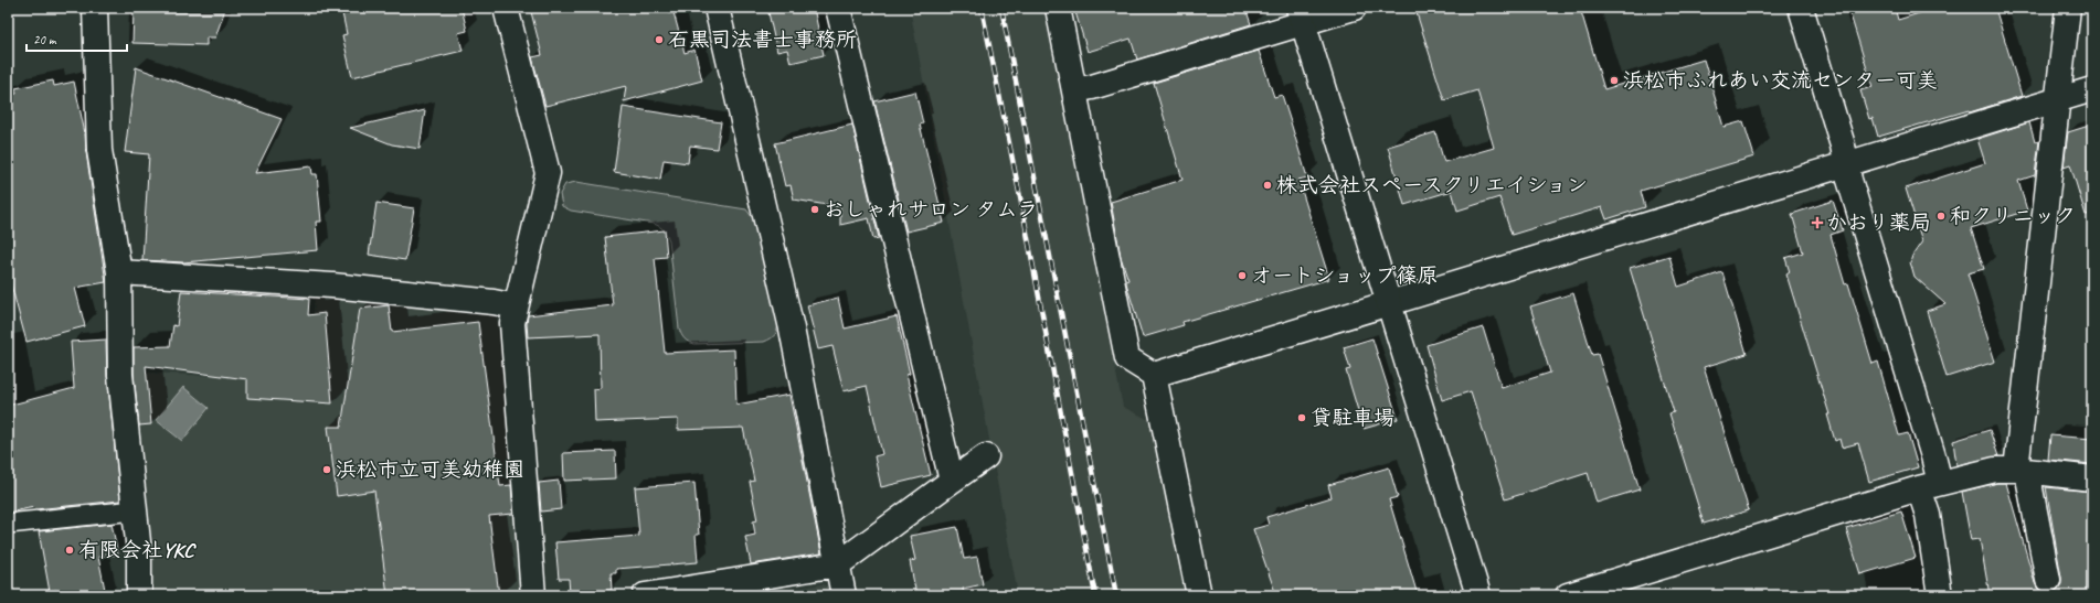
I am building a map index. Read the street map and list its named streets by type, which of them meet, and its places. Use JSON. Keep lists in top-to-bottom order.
{
  "places": {
    "other": [
      "石黒司法書士事務所",
      "浜松市ふれあい交流センター可美",
      "株式会社スペースクリエイション",
      "おしゃれサロン タムラ",
      "和クリニック",
      "オートショップ篠原",
      "貸駐車場",
      "浜松市立可美幼稚園",
      "有限会社YKC"
    ],
    "health": ["かおり薬局"]
  },
  "scale_bar": "20 m"
}
